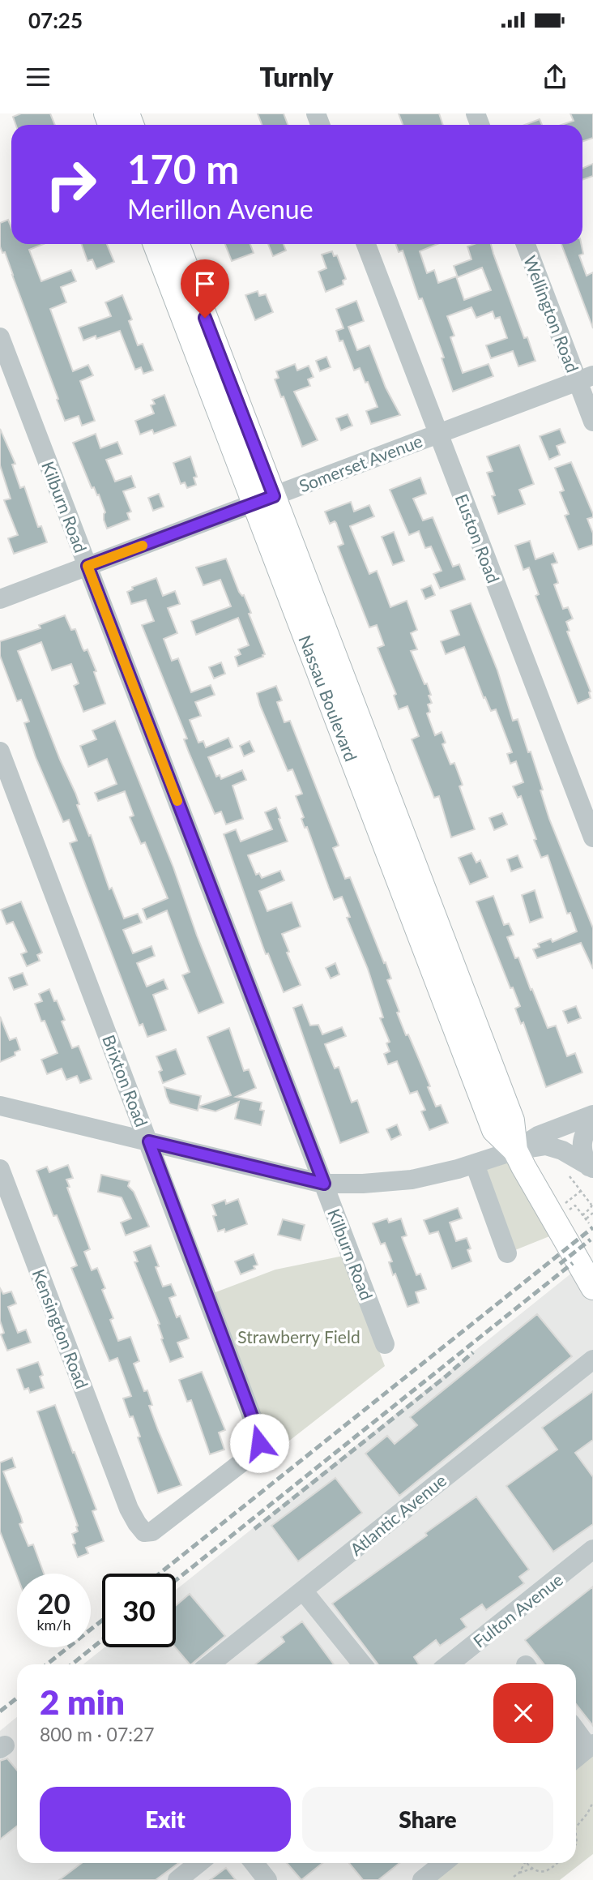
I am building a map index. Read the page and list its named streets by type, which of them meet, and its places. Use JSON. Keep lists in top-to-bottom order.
{
  "streets": {
    "main road": ["Nassau Boulevard"],
    "street": [
      "Wellington Road",
      "Somerset Avenue",
      "Kilburn Road",
      "Euston Road",
      "Brixton Road",
      "Kensington Road",
      "Atlantic Avenue",
      "Fulton Avenue"
    ]
  },
  "crossings": [
    ["Wellington Road", "Somerset Avenue"],
    ["Somerset Avenue", "Kilburn Road"],
    ["Somerset Avenue", "Euston Road"],
    ["Somerset Avenue", "Nassau Boulevard"],
    ["Brixton Road", "Kensington Road"]
  ],
  "parks": ["Strawberry Field"],
  "page": {
    "status": "07:25",
    "header": "Turnly",
    "turn": ["170 m", "Merillon Avenue"],
    "speed": "20 km/h",
    "limit": "30",
    "heading": ["2 min", "800 m · 07:27"],
    "buttons": ["Exit", "Share"]
  }
}
